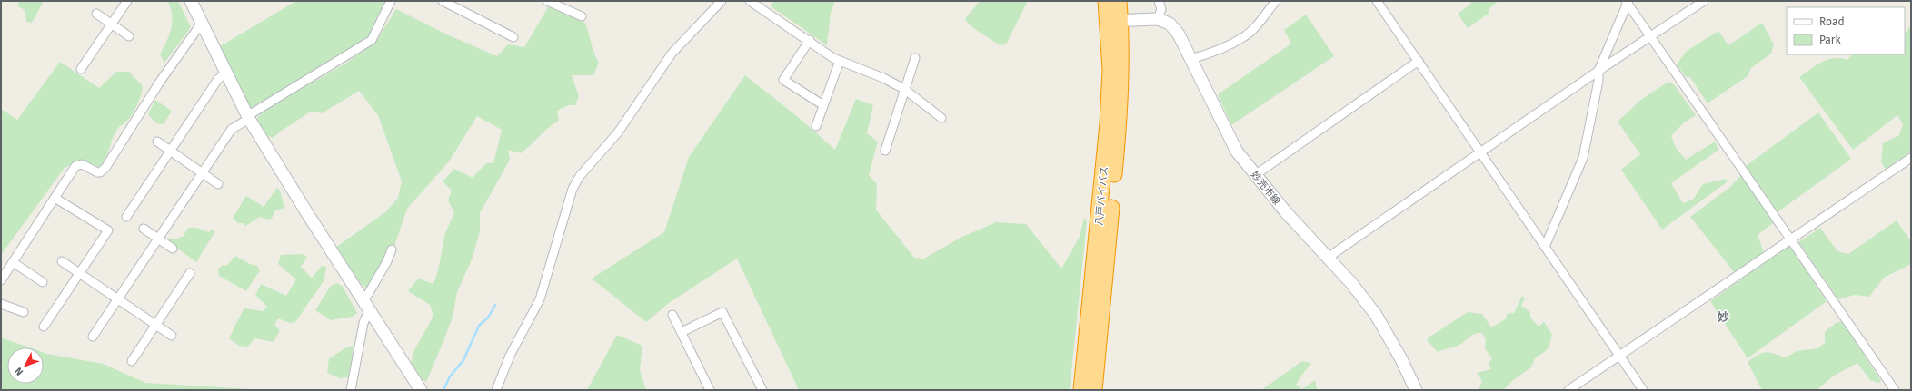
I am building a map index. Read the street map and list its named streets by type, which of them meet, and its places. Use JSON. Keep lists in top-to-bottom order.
{
  "streets": {
    "highway": ["八戸バイパス"],
    "main road": ["妙売市線"]
  },
  "districts": ["妙"],
  "legend": ["Road", "Park"],
  "north": "bottom left"
}
